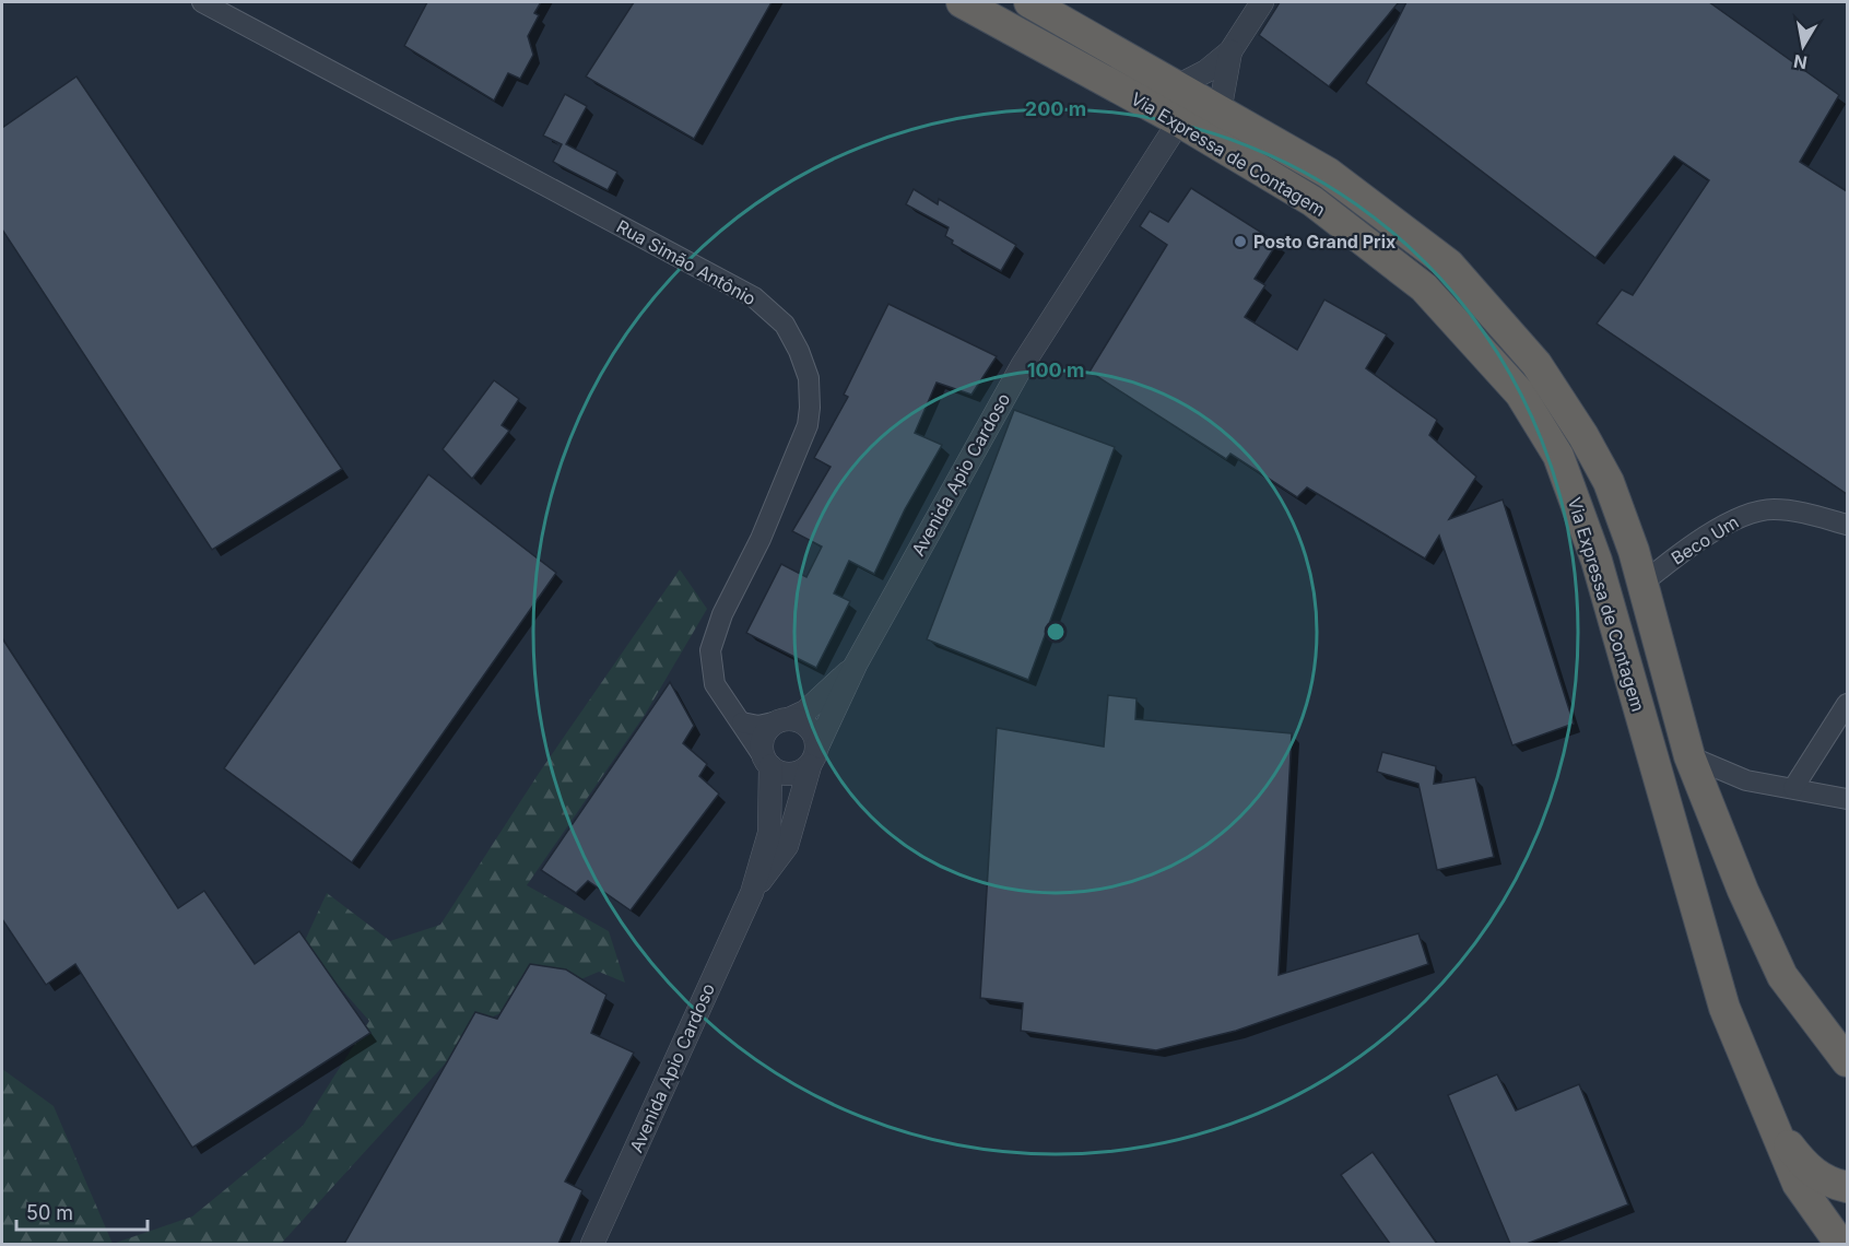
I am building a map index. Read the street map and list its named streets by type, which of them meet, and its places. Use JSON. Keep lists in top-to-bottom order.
{
  "streets": {
    "highway": ["Via Expressa de Contagem"],
    "street": ["Rua Simão Antônio", "Avenida Apio Cardoso", "Beco Um"]
  },
  "crossings": [
    ["Via Expressa de Contagem", "Avenida Apio Cardoso"],
    ["Via Expressa de Contagem", "Beco Um"],
    ["Rua Simão Antônio", "Avenida Apio Cardoso"]
  ],
  "places": ["Posto Grand Prix"],
  "scale_bar": "50 m",
  "north": "bottom",
  "rings": ["200 m", "100 m"]
}
